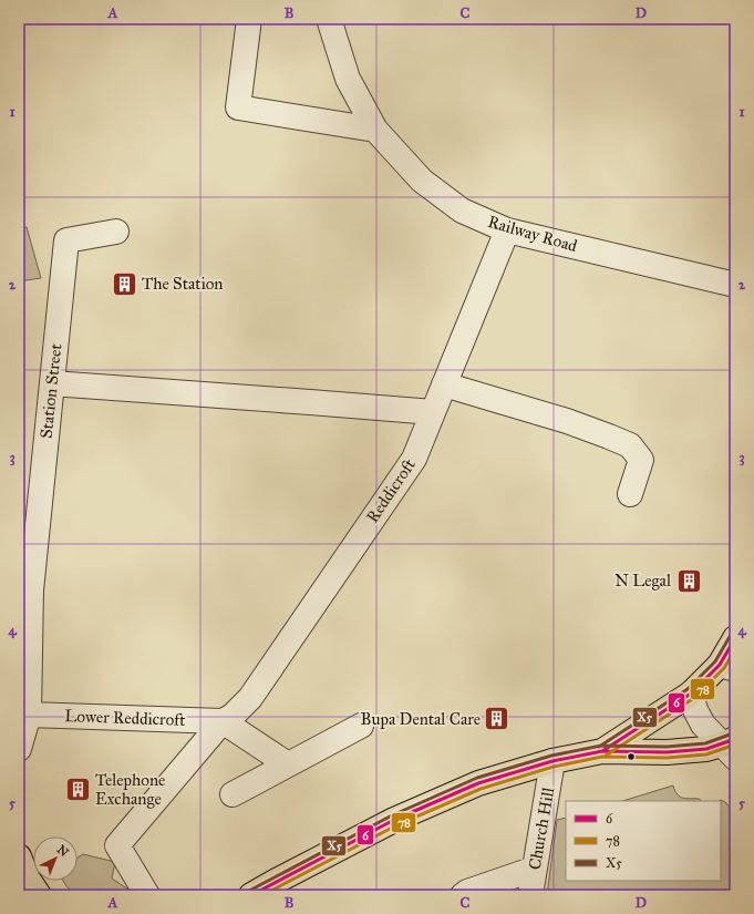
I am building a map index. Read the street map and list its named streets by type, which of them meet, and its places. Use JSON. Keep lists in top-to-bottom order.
{
  "streets": {
    "street": [
      "Railway Road",
      "Station Street",
      "Reddicroft",
      "Lower Reddicroft",
      "Church Hill"
    ]
  },
  "crossings": [
    ["Railway Road", "Reddicroft"],
    ["Station Street", "Lower Reddicroft"],
    ["Reddicroft", "Lower Reddicroft"]
  ],
  "places": {
    "building": [
      "The Station",
      "N Legal",
      "Bupa Dental Care",
      "Telephone Exchange"
    ]
  },
  "lines": ["transit line X5", "transit line 6", "transit line 78"],
  "legend": ["6", "78", "X5"],
  "north": "top right",
  "grid": {
    "columns": [
      "A",
      "B",
      "C",
      "D"
    ],
    "rows": [
      "1",
      "2",
      "3",
      "4",
      "5"
    ]
  }
}
